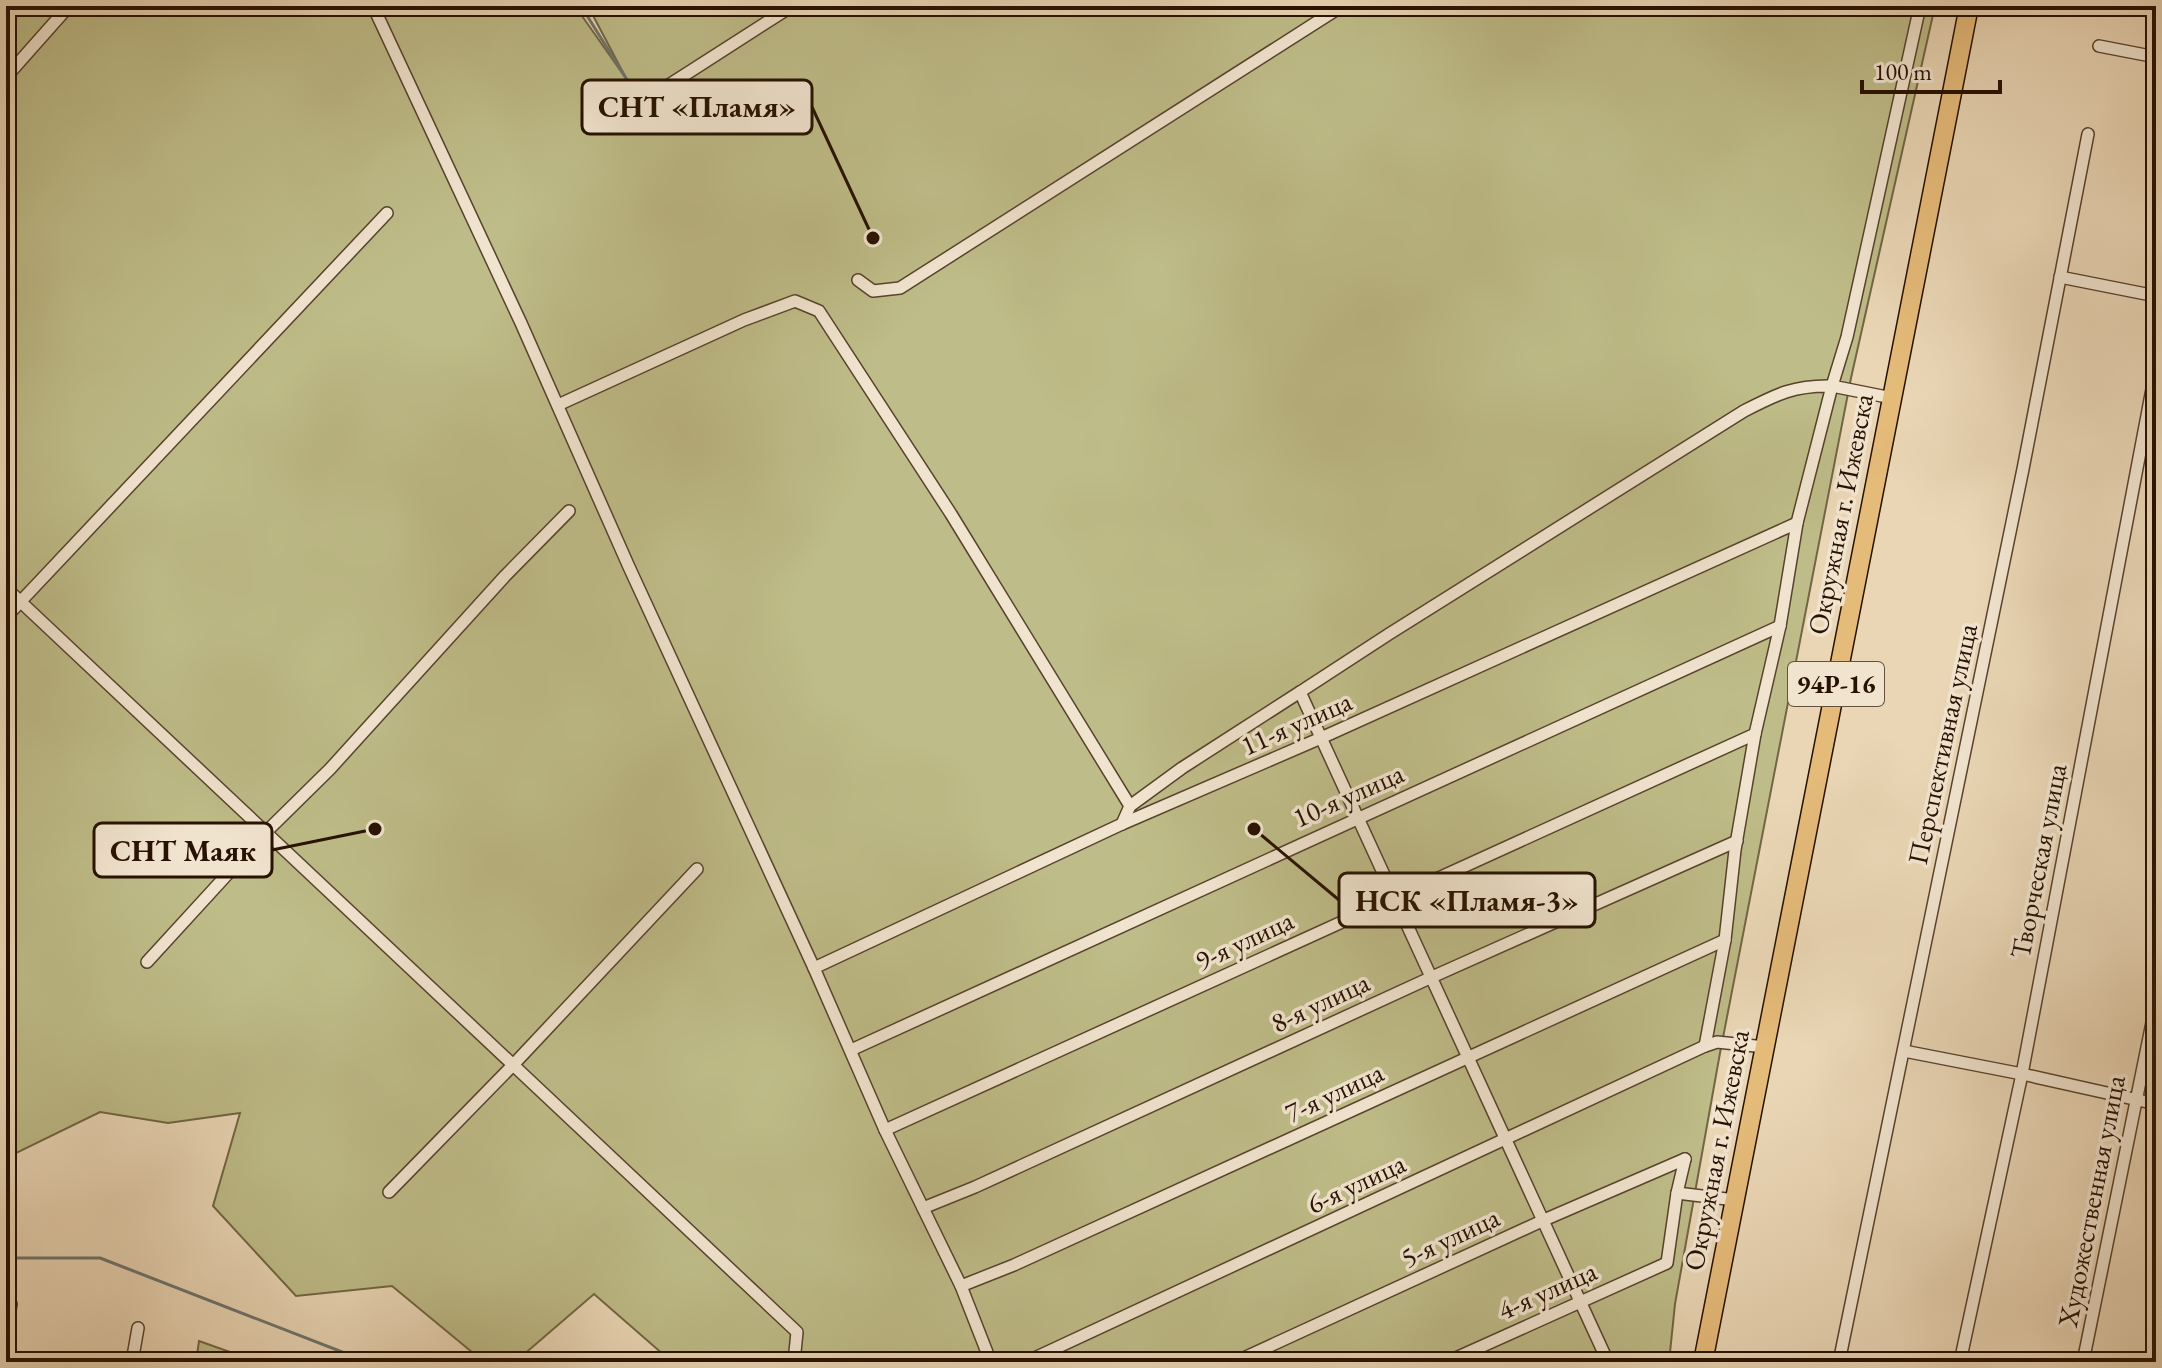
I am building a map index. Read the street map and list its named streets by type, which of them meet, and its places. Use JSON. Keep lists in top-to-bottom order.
{
  "streets": {
    "main road": ["Окружная г. Ижевска", "94Р-16"],
    "street": [
      "11-я улица",
      "Перспективная улица",
      "10-я улица",
      "Творческая улица",
      "9-я улица",
      "8-я улица",
      "7-я улица",
      "6-я улица",
      "Художественная улица",
      "5-я улица",
      "4-я улица"
    ]
  },
  "crossings": [
    ["5-я улица", "4-я улица"]
  ],
  "places": ["СНТ «Пламя»", "СНТ Маяк", "НСК «Пламя-3»"],
  "scale_bar": "100 m"
}
